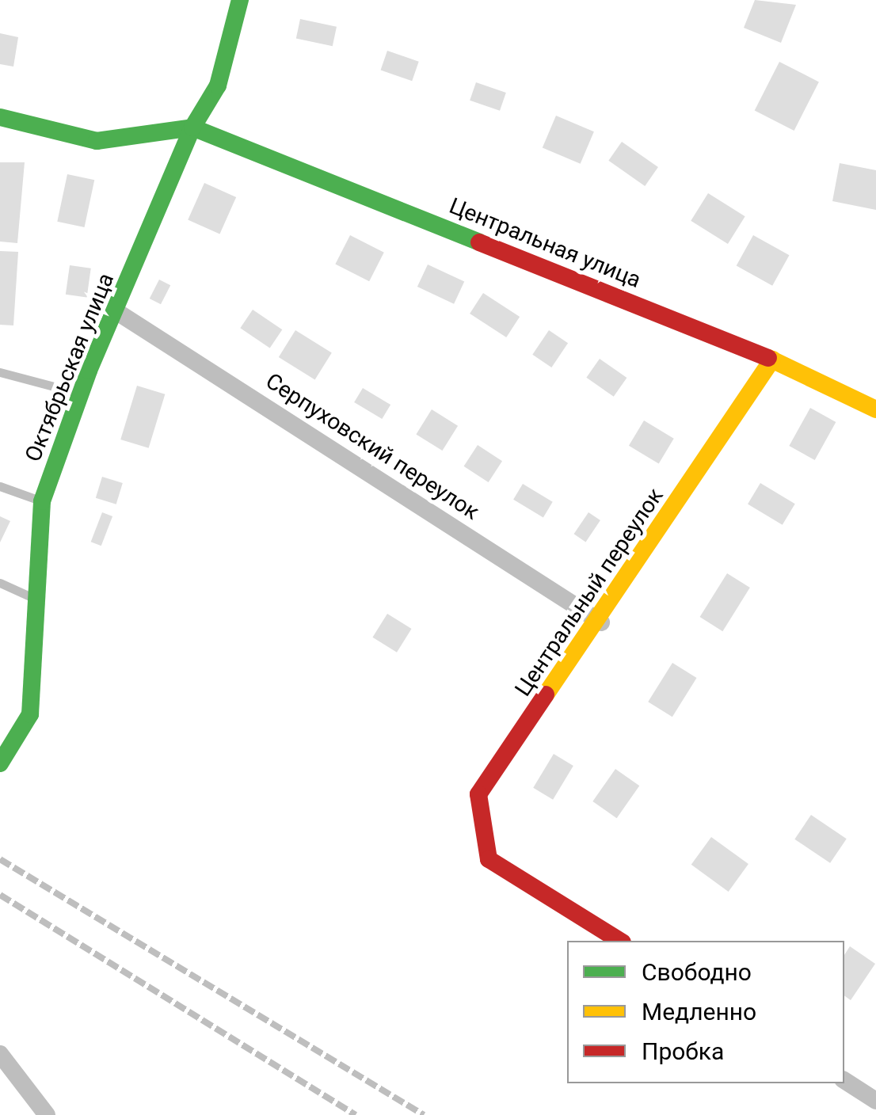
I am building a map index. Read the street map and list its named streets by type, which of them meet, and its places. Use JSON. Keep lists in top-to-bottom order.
{
  "streets": {
    "street": [
      "Центральная улица",
      "Октябрьская улица",
      "Серпуховский переулок",
      "Центральный переулок"
    ]
  },
  "crossings": [
    ["Центральная улица", "Октябрьская улица"],
    ["Центральная улица", "Центральный переулок"],
    ["Октябрьская улица", "Серпуховский переулок"],
    ["Серпуховский переулок", "Центральный переулок"]
  ],
  "legend": ["Свободно", "Медленно", "Пробка"]
}
